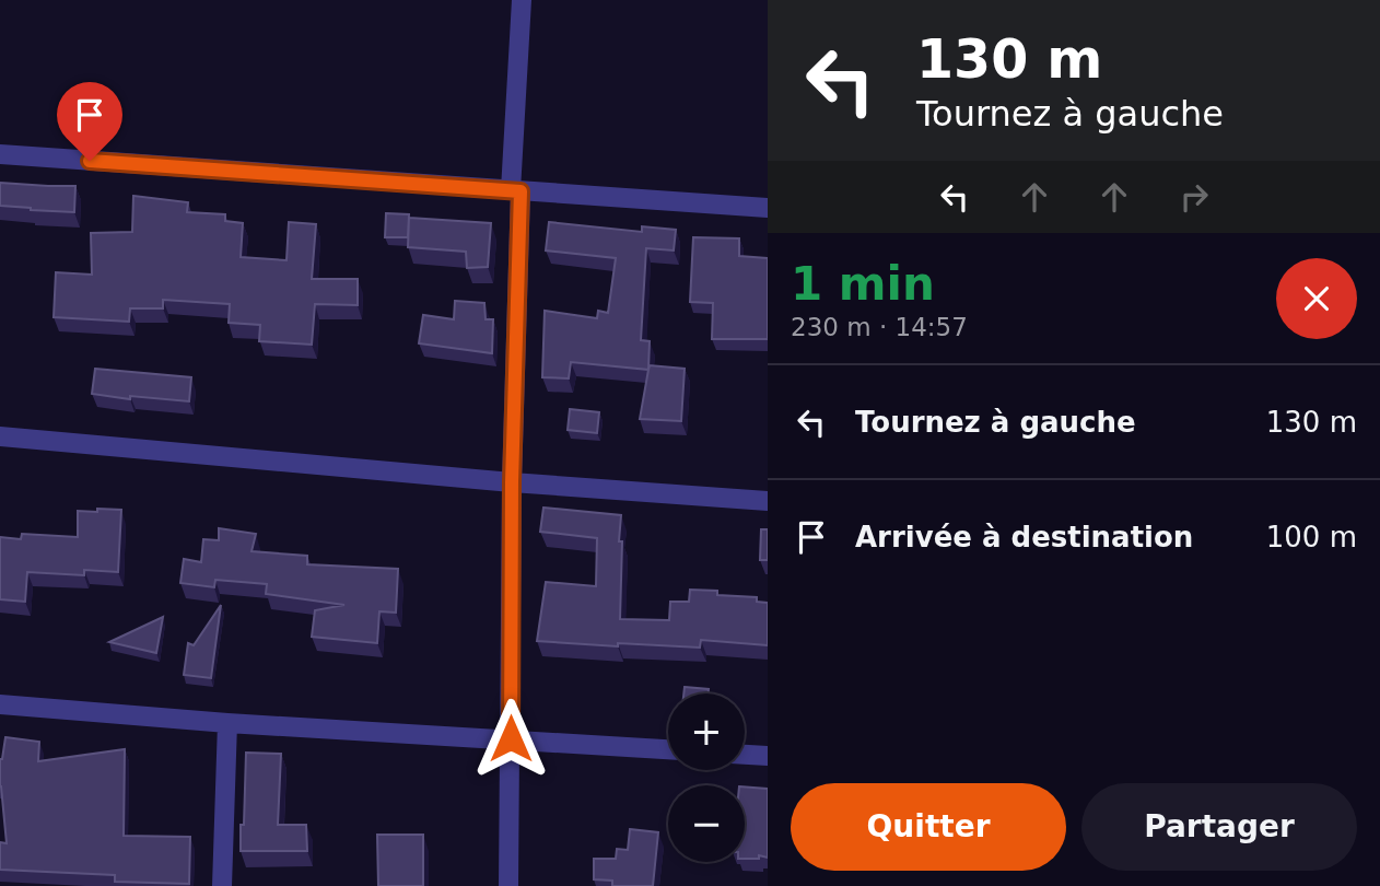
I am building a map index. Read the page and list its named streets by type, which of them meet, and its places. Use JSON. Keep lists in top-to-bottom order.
{
  "page": {
    "turn": ["130 m", "Tournez à gauche"],
    "heading": ["1 min", "230 m · 14:57"],
    "list": [
      {
        "name": "Tournez à gauche",
        "value": "130 m"
      },
      {
        "name": "Arrivée à destination",
        "value": "100 m"
      }
    ],
    "map_buttons": ["+", "−"],
    "buttons": ["Quitter", "Partager"]
  }
}
